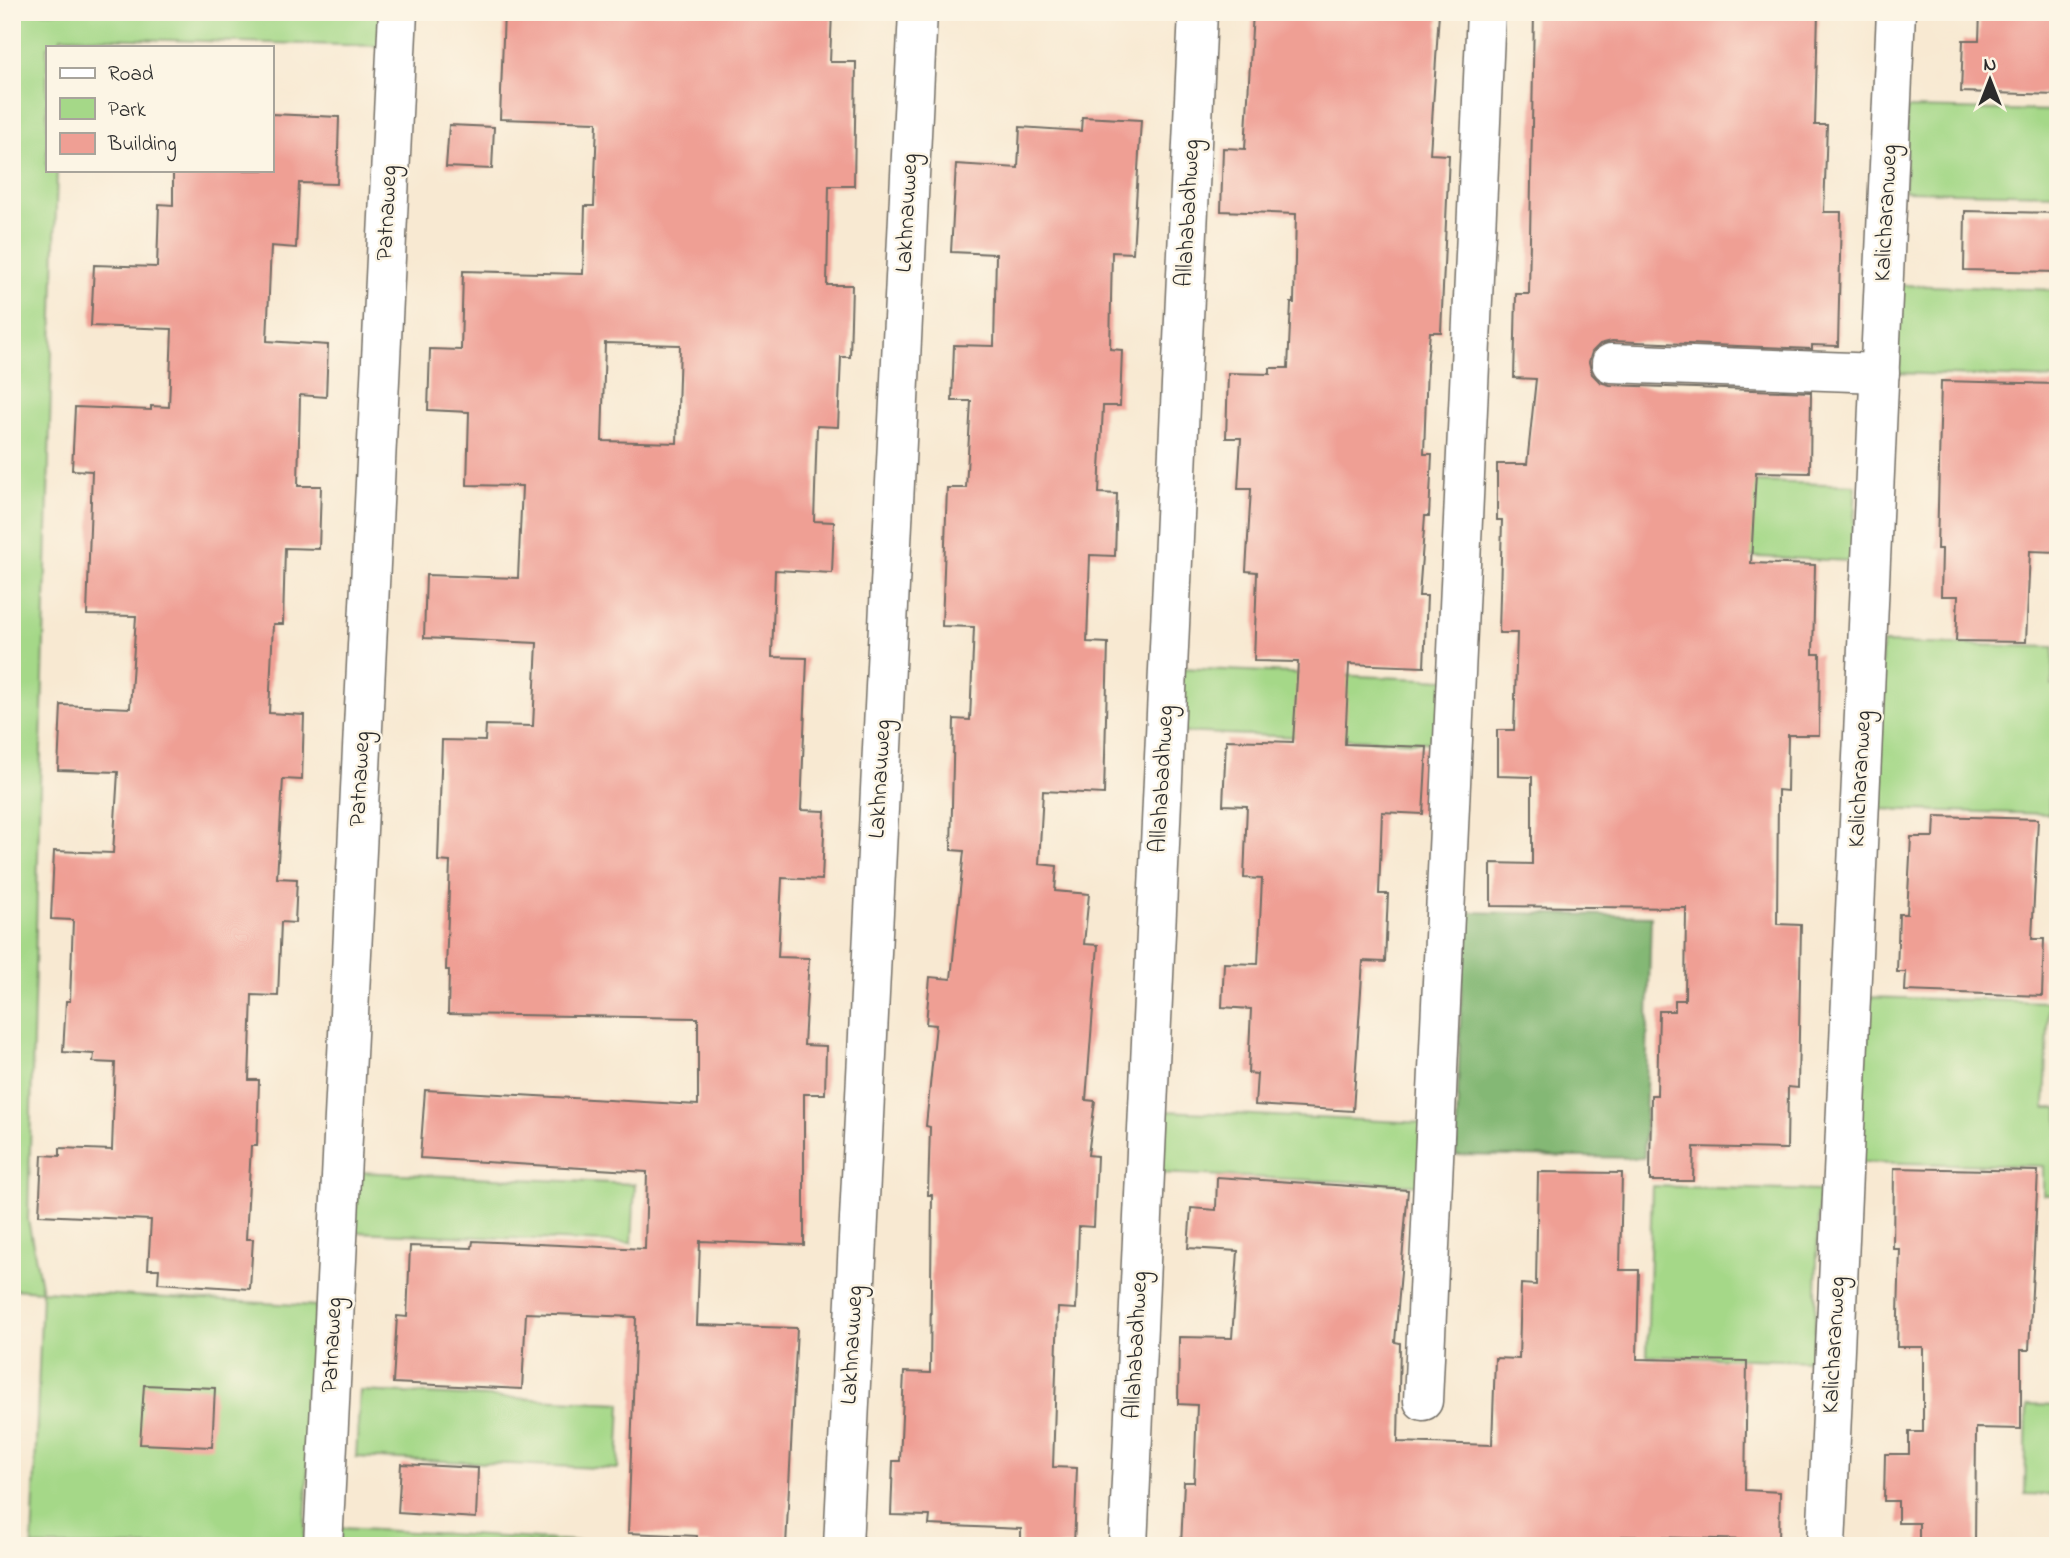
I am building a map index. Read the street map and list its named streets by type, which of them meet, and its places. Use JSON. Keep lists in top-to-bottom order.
{
  "streets": {
    "street": [
      "Patnaweg",
      "Lakhnauweg",
      "Allahabadhweg",
      "Kalicharanweg"
    ]
  },
  "legend": ["Road", "Park", "Building"],
  "north": "top"
}
